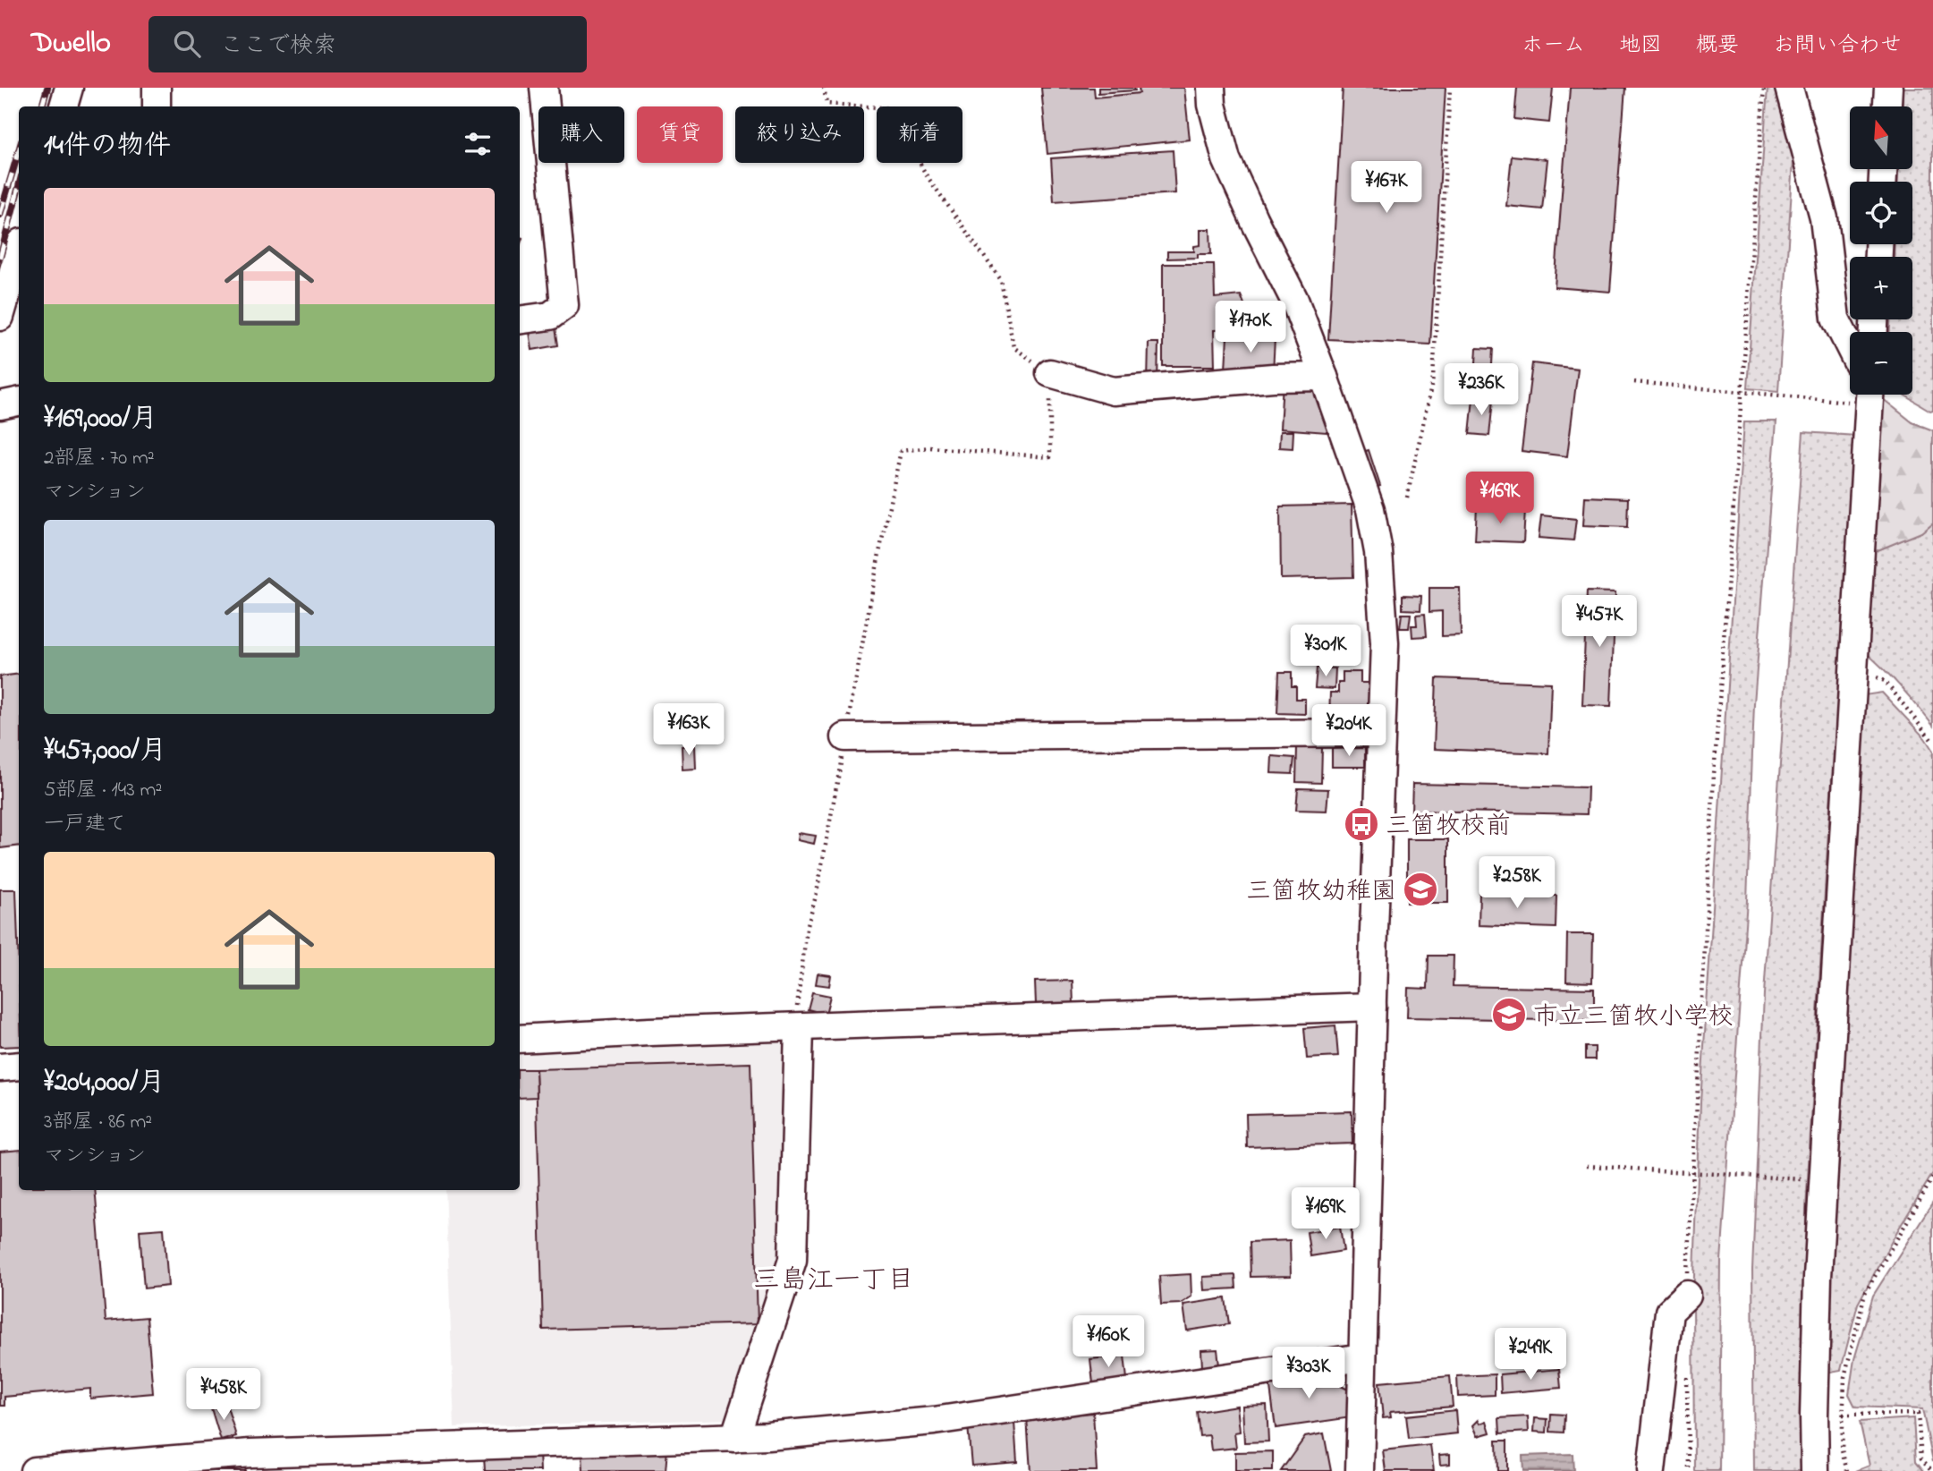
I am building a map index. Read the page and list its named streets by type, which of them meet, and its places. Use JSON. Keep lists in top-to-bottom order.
{
  "districts": ["三島江一丁目"],
  "places": {
    "bus stop": ["三箇牧校前"],
    "school or university": ["三箇牧幼稚園", "市立三箇牧小学校"]
  },
  "north": "top",
  "page": {
    "header": "Dwello",
    "search": "ここで検索",
    "nav": [
      "ホーム",
      "地図",
      "概要",
      "お問い合わせ"
    ],
    "map_buttons": ["+", "−"],
    "chip": [
      "購入",
      "賃貸",
      "絞り込み",
      "新着"
    ],
    "heading": "14件の物件",
    "price": [
      "¥167K",
      "¥170K",
      "¥236K",
      "¥169K",
      "¥457K",
      "¥301K",
      "¥163K",
      "¥204K",
      "¥258K",
      "¥169K",
      "¥160K",
      "¥249K",
      "¥303K",
      "¥458K"
    ],
    "list": [
      {
        "name": "¥169,000/月",
        "note": "2部屋 · 70 m² · マンション"
      },
      {
        "name": "¥457,000/月",
        "note": "5部屋 · 143 m² · 一戸建て"
      },
      {
        "name": "¥204,000/月",
        "note": "3部屋 · 86 m² · マンション"
      }
    ]
  }
}
